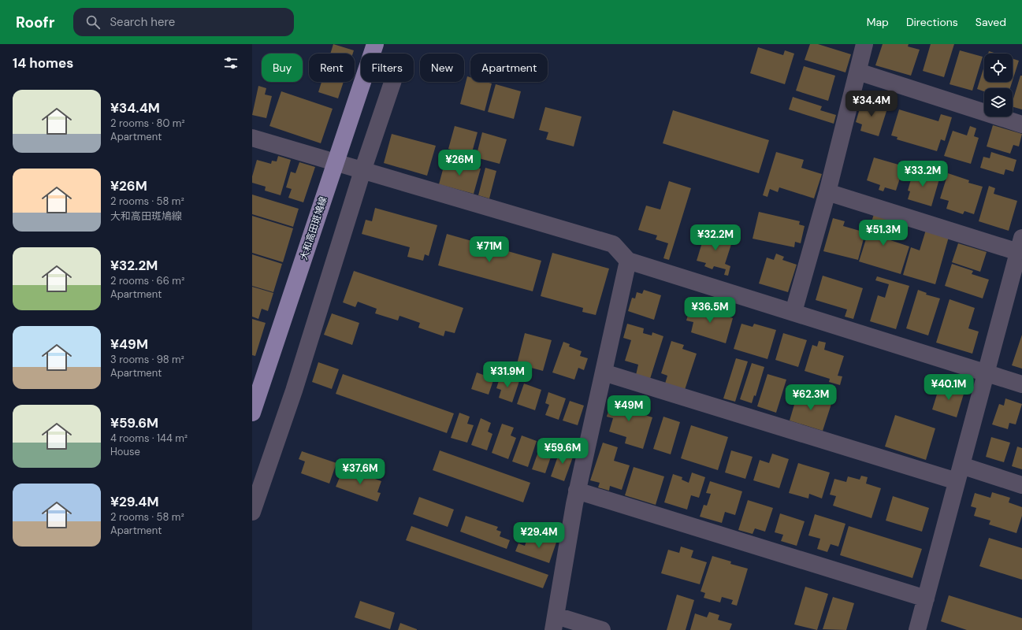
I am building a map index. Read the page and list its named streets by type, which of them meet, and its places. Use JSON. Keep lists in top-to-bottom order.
{
  "streets": {
    "main road": ["大和高田斑鳩線"]
  },
  "page": {
    "header": "Roofr",
    "search": "Search here",
    "nav": ["Map", "Directions", "Saved"],
    "heading": "14 homes",
    "chip": [
      "Buy",
      "Rent",
      "Filters",
      "New",
      "Apartment"
    ],
    "list": [
      {
        "name": "¥34.4M",
        "note": "2 rooms · 80 m² · Apartment"
      },
      {
        "name": "¥26M",
        "note": "2 rooms · 58 m² · 大和高田斑鳩線"
      },
      {
        "name": "¥32.2M",
        "note": "2 rooms · 66 m² · Apartment"
      },
      {
        "name": "¥49M",
        "note": "3 rooms · 98 m² · Apartment"
      },
      {
        "name": "¥59.6M",
        "note": "4 rooms · 144 m² · House"
      },
      {
        "name": "¥29.4M",
        "note": "2 rooms · 58 m² · Apartment"
      }
    ],
    "price": [
      "¥34.4M",
      "¥26M",
      "¥33.2M",
      "¥51.3M",
      "¥32.2M",
      "¥71M",
      "¥36.5M",
      "¥31.9M",
      "¥40.1M",
      "¥62.3M",
      "¥49M",
      "¥59.6M",
      "¥37.6M",
      "¥29.4M"
    ]
  }
}
